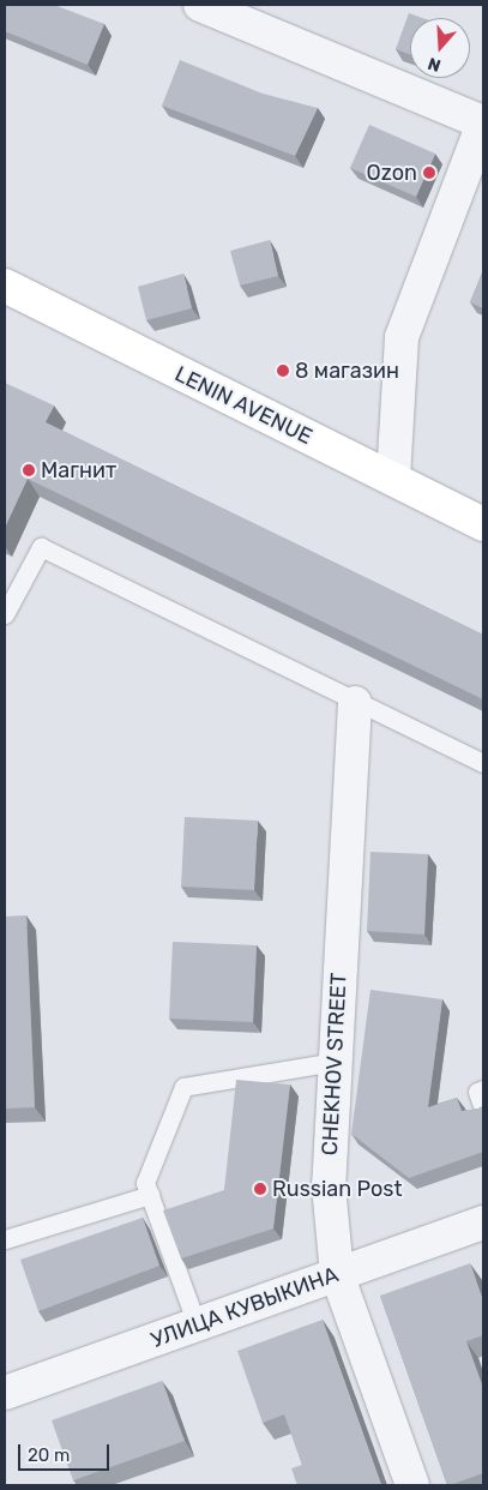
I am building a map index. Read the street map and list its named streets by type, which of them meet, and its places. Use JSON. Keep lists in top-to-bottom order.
{
  "streets": {
    "main road": ["LENIN AVENUE"],
    "street": ["CHEKHOV STREET", "УЛИЦА КУВЫКИНА"]
  },
  "crossings": [
    ["CHEKHOV STREET", "УЛИЦА КУВЫКИНА"]
  ],
  "places": [
    "Ozon",
    "8 магазин",
    "Магнит",
    "Russian Post"
  ],
  "scale_bar": "20 m",
  "north": "bottom"
}
